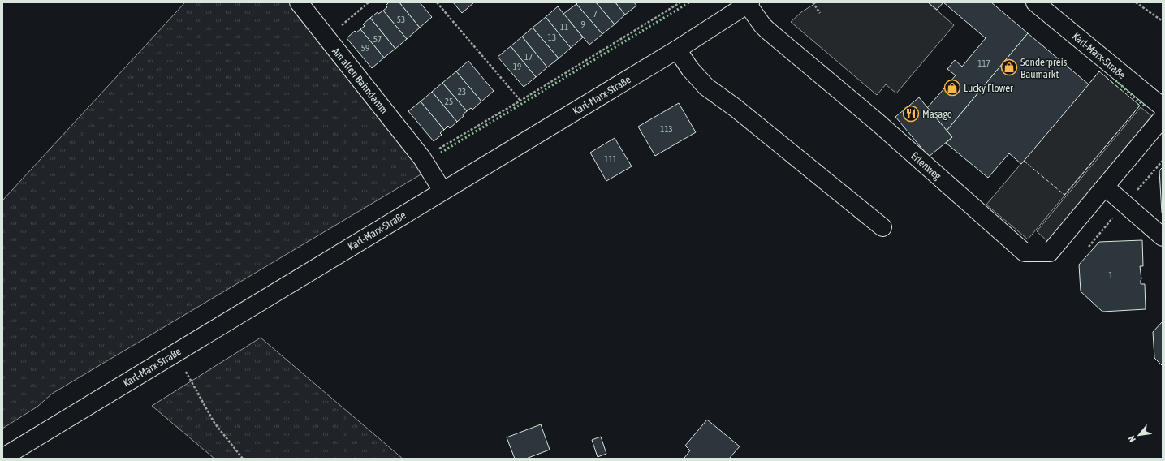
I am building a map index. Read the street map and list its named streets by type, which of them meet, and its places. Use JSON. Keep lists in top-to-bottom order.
{
  "streets": {
    "street": ["Karl-Marx-Straße", "Am alten Bahndamm", "Erlenweg"]
  },
  "crossings": [
    ["Karl-Marx-Straße", "Am alten Bahndamm"],
    ["Karl-Marx-Straße", "Erlenweg"]
  ],
  "places": {
    "shop": ["Sonderpreis Baumarkt", "Lucky Flower"],
    "restaurant": ["Masago"]
  },
  "house_numbers": [
    "7",
    "53",
    "9",
    "11",
    "13",
    "57",
    "59",
    "17",
    "117",
    "19",
    "23",
    "25",
    "113",
    "111",
    "1"
  ],
  "north": "bottom left"
}
